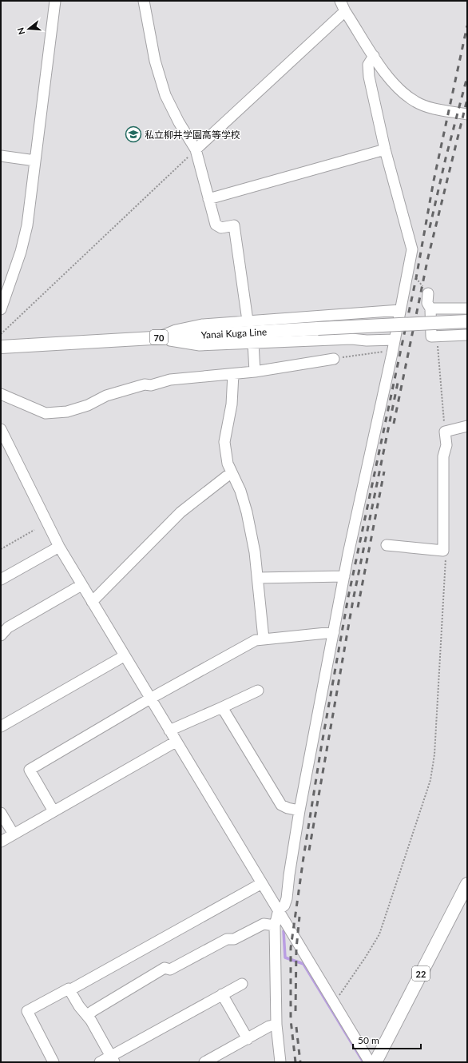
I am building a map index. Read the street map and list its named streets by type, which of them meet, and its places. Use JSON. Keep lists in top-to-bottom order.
{
  "streets": {
    "main road": ["Yanai Kuga Line", "70", "22"]
  },
  "places": {
    "school or university": ["私立柳井学園高等学校"]
  },
  "scale_bar": "50 m",
  "north": "left"
}
